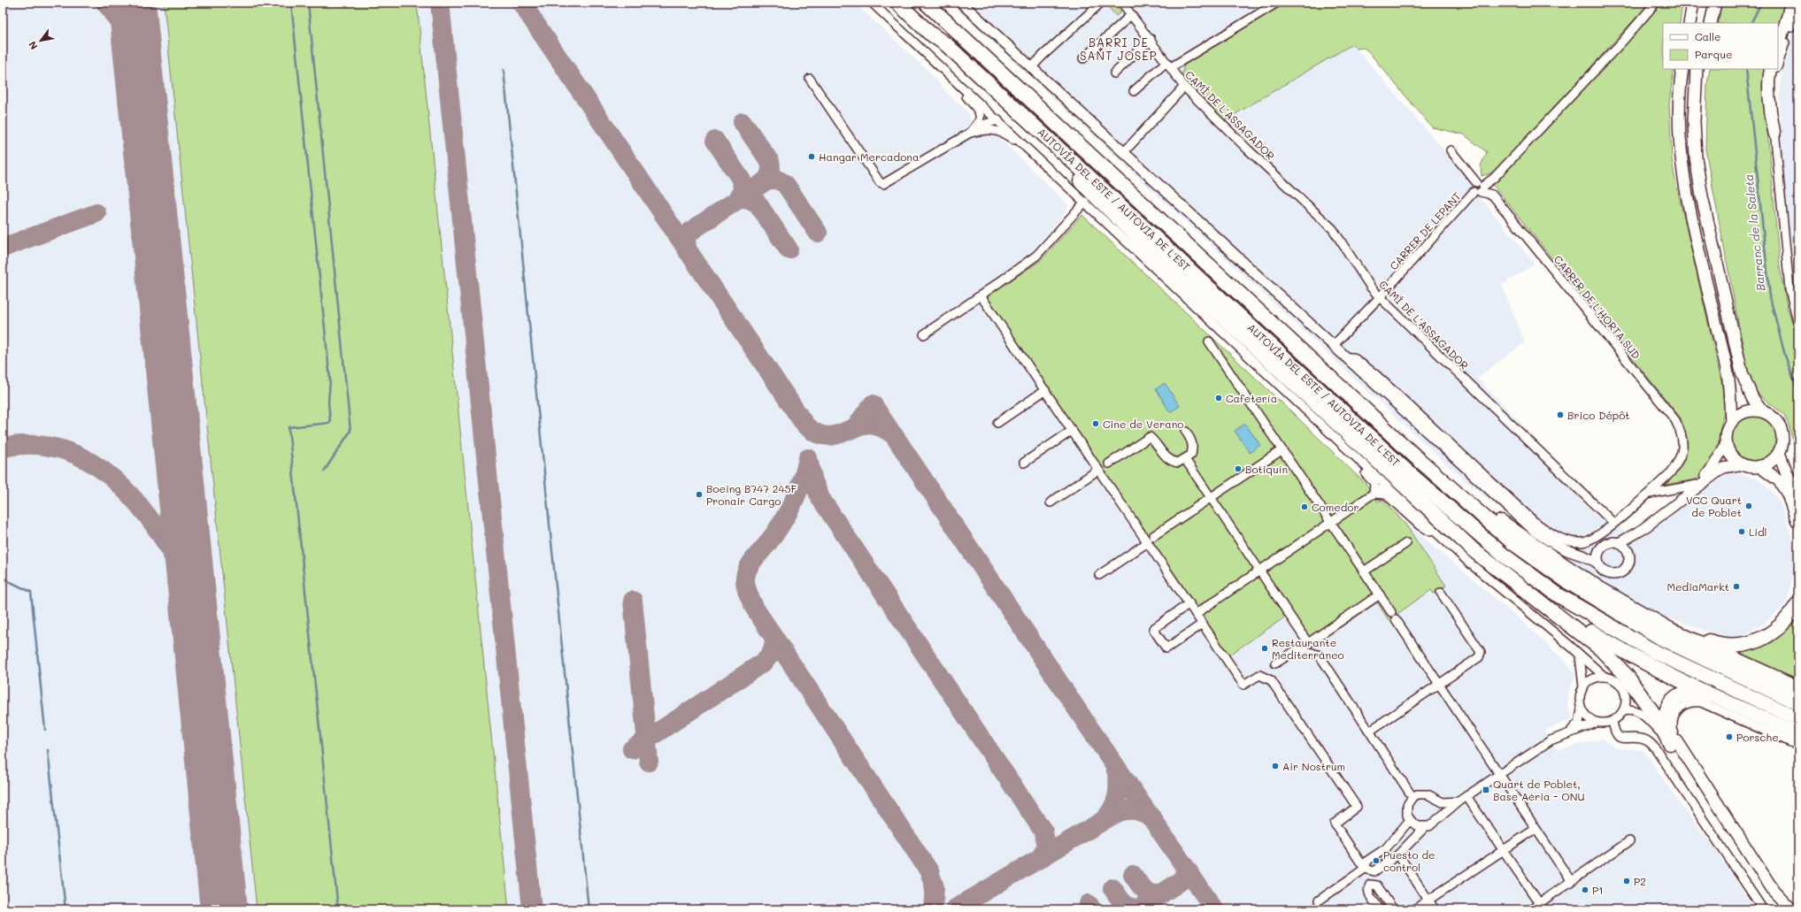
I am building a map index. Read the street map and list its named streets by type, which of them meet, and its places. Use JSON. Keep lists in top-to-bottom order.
{
  "streets": {
    "highway": ["AUTOVÍA DEL ESTE / AUTOVIA DE L'EST"],
    "street": ["CAMÍ DE L'ASSAGADOR", "CARRER DE LEPANT", "CARRER DE L'HORTA SUD"]
  },
  "crossings": [
    ["CAMÍ DE L'ASSAGADOR", "CARRER DE LEPANT"],
    ["CARRER DE LEPANT", "CARRER DE L'HORTA SUD"]
  ],
  "districts": ["BARRI DE SANT JOSEP"],
  "water": ["Barranc de la Saleta"],
  "places": {
    "other": [
      "Hangar Mercadona",
      "Cafetería",
      "Brico Dépôt",
      "Cine de Verano",
      "Botiquín",
      "Boeing B747 245F Pronair Cargo",
      "VCC Quart de Poblet",
      "Comedor",
      "Lidl",
      "MediaMarkt",
      "Restaurante Mediterráneo",
      "Porsche",
      "Air Nostrum",
      "Puesto de control",
      "P2",
      "P1"
    ],
    "transit": ["Quart de Poblet, Base Aèria - ONU"]
  },
  "legend": ["Calle", "Parque"],
  "north": "bottom left"
}
